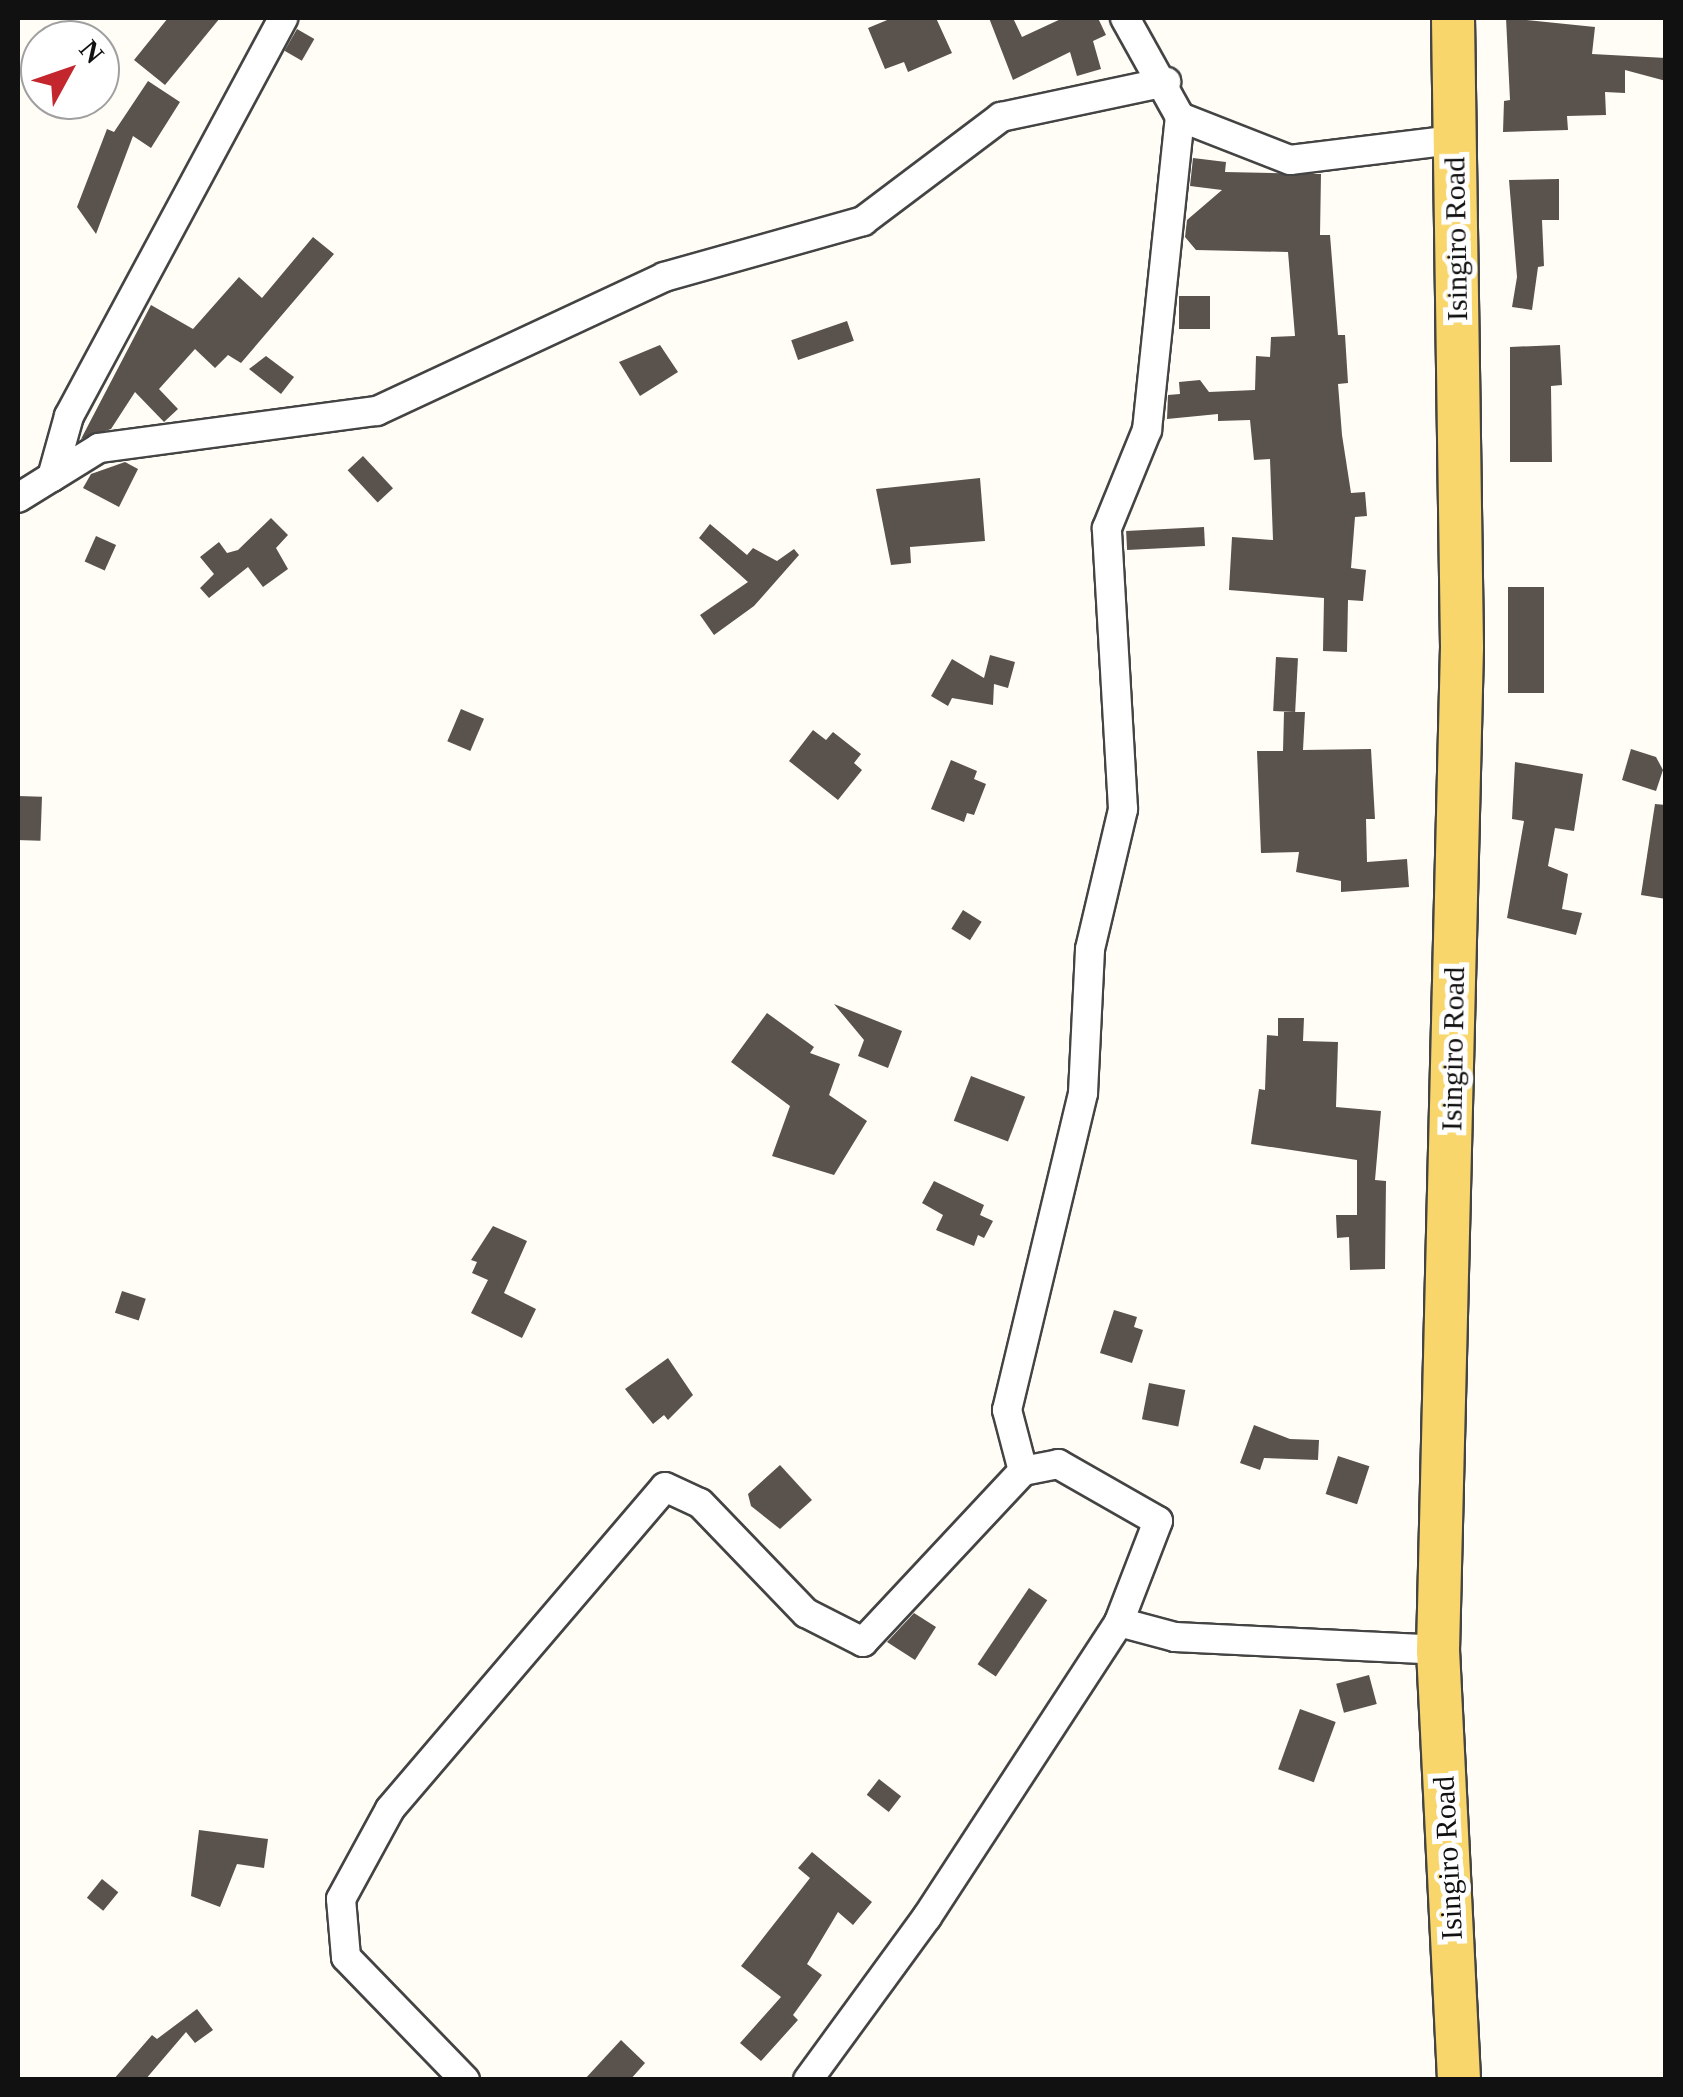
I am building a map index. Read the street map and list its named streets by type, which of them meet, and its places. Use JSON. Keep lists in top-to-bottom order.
{
  "streets": {
    "main road": ["Isingiro Road"]
  },
  "north": "top right"
}
